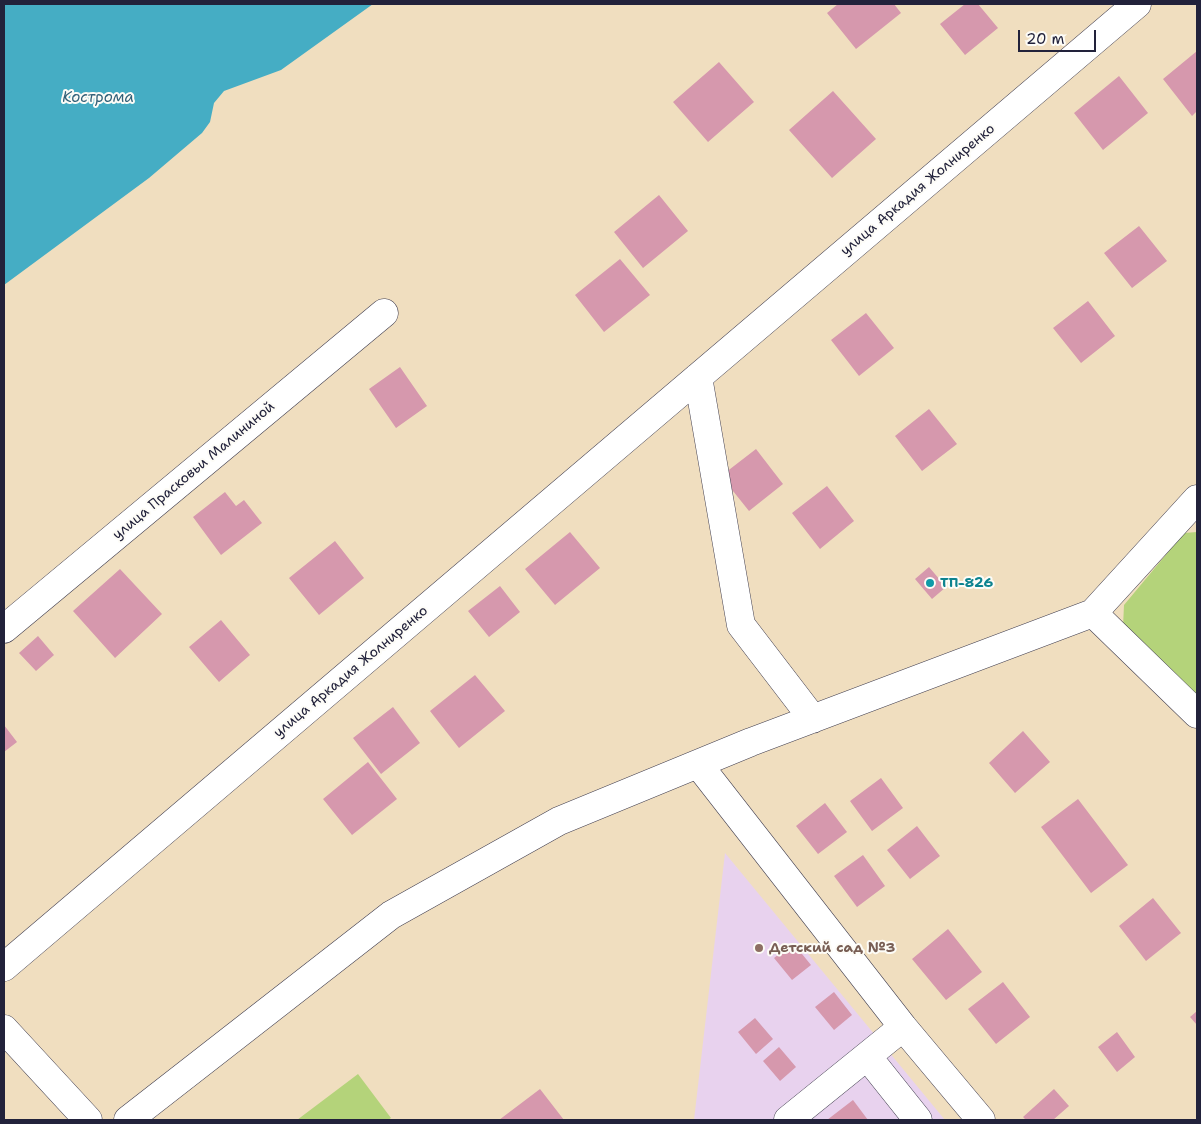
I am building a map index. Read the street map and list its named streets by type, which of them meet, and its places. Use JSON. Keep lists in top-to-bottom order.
{
  "streets": {
    "street": ["улица Аркадия Жолниренко", "улица Прасковьи Малининой"]
  },
  "water": ["Кострома"],
  "places": ["ТП-826", "Детский сад №3"],
  "scale_bar": "20 m"
}
